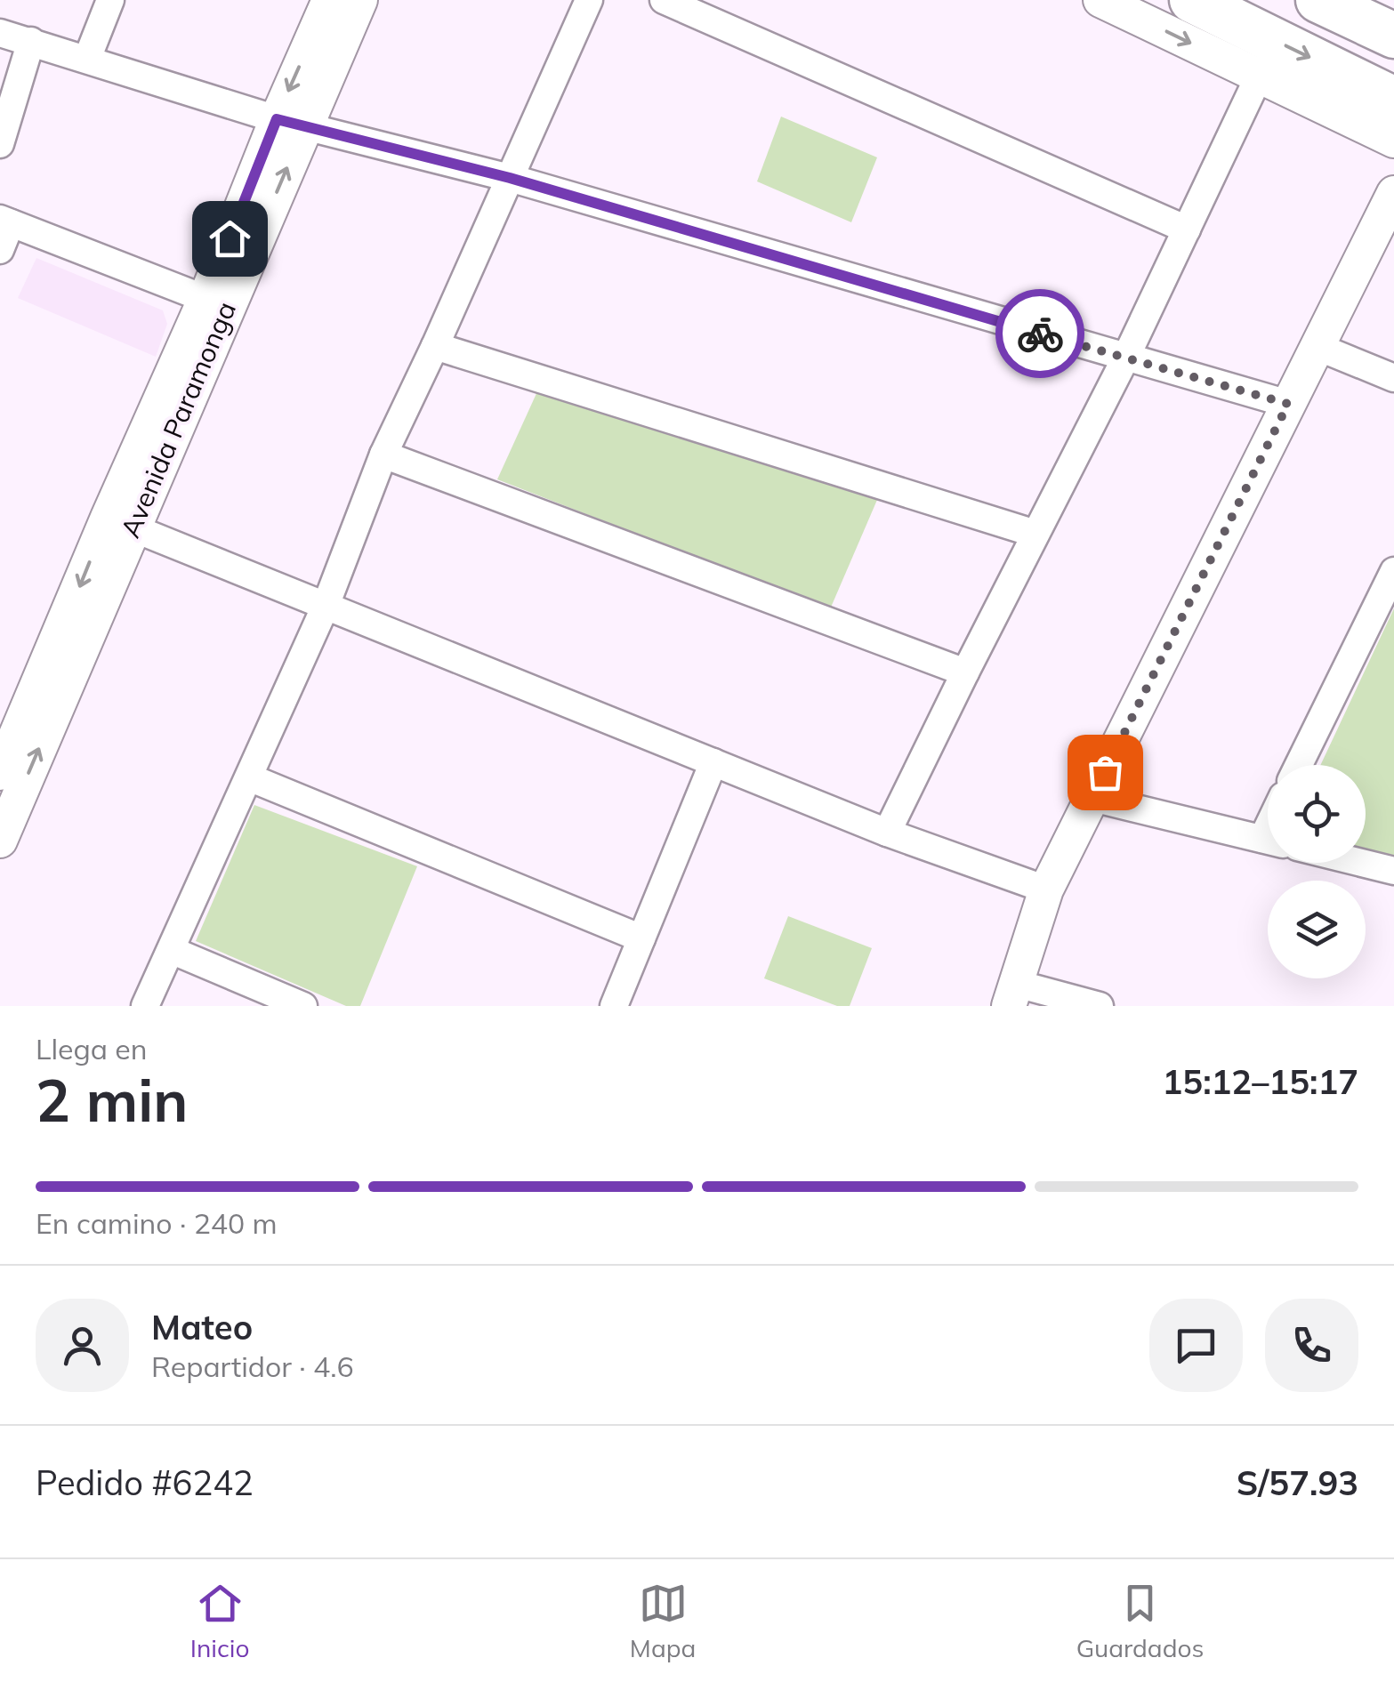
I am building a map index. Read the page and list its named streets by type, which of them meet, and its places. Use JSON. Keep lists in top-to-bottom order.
{
  "streets": {
    "street": ["Avenida Paramonga"]
  },
  "page": {
    "heading": ["2 min", "Llega en", "15:12–15:17"],
    "panel": [
      "Mateo",
      "Repartidor · 4.6",
      "Pedido #6242",
      "S/57.93"
    ],
    "bar": "En camino · 240 m",
    "tabs": ["Inicio", "Mapa", "Guardados"]
  }
}
